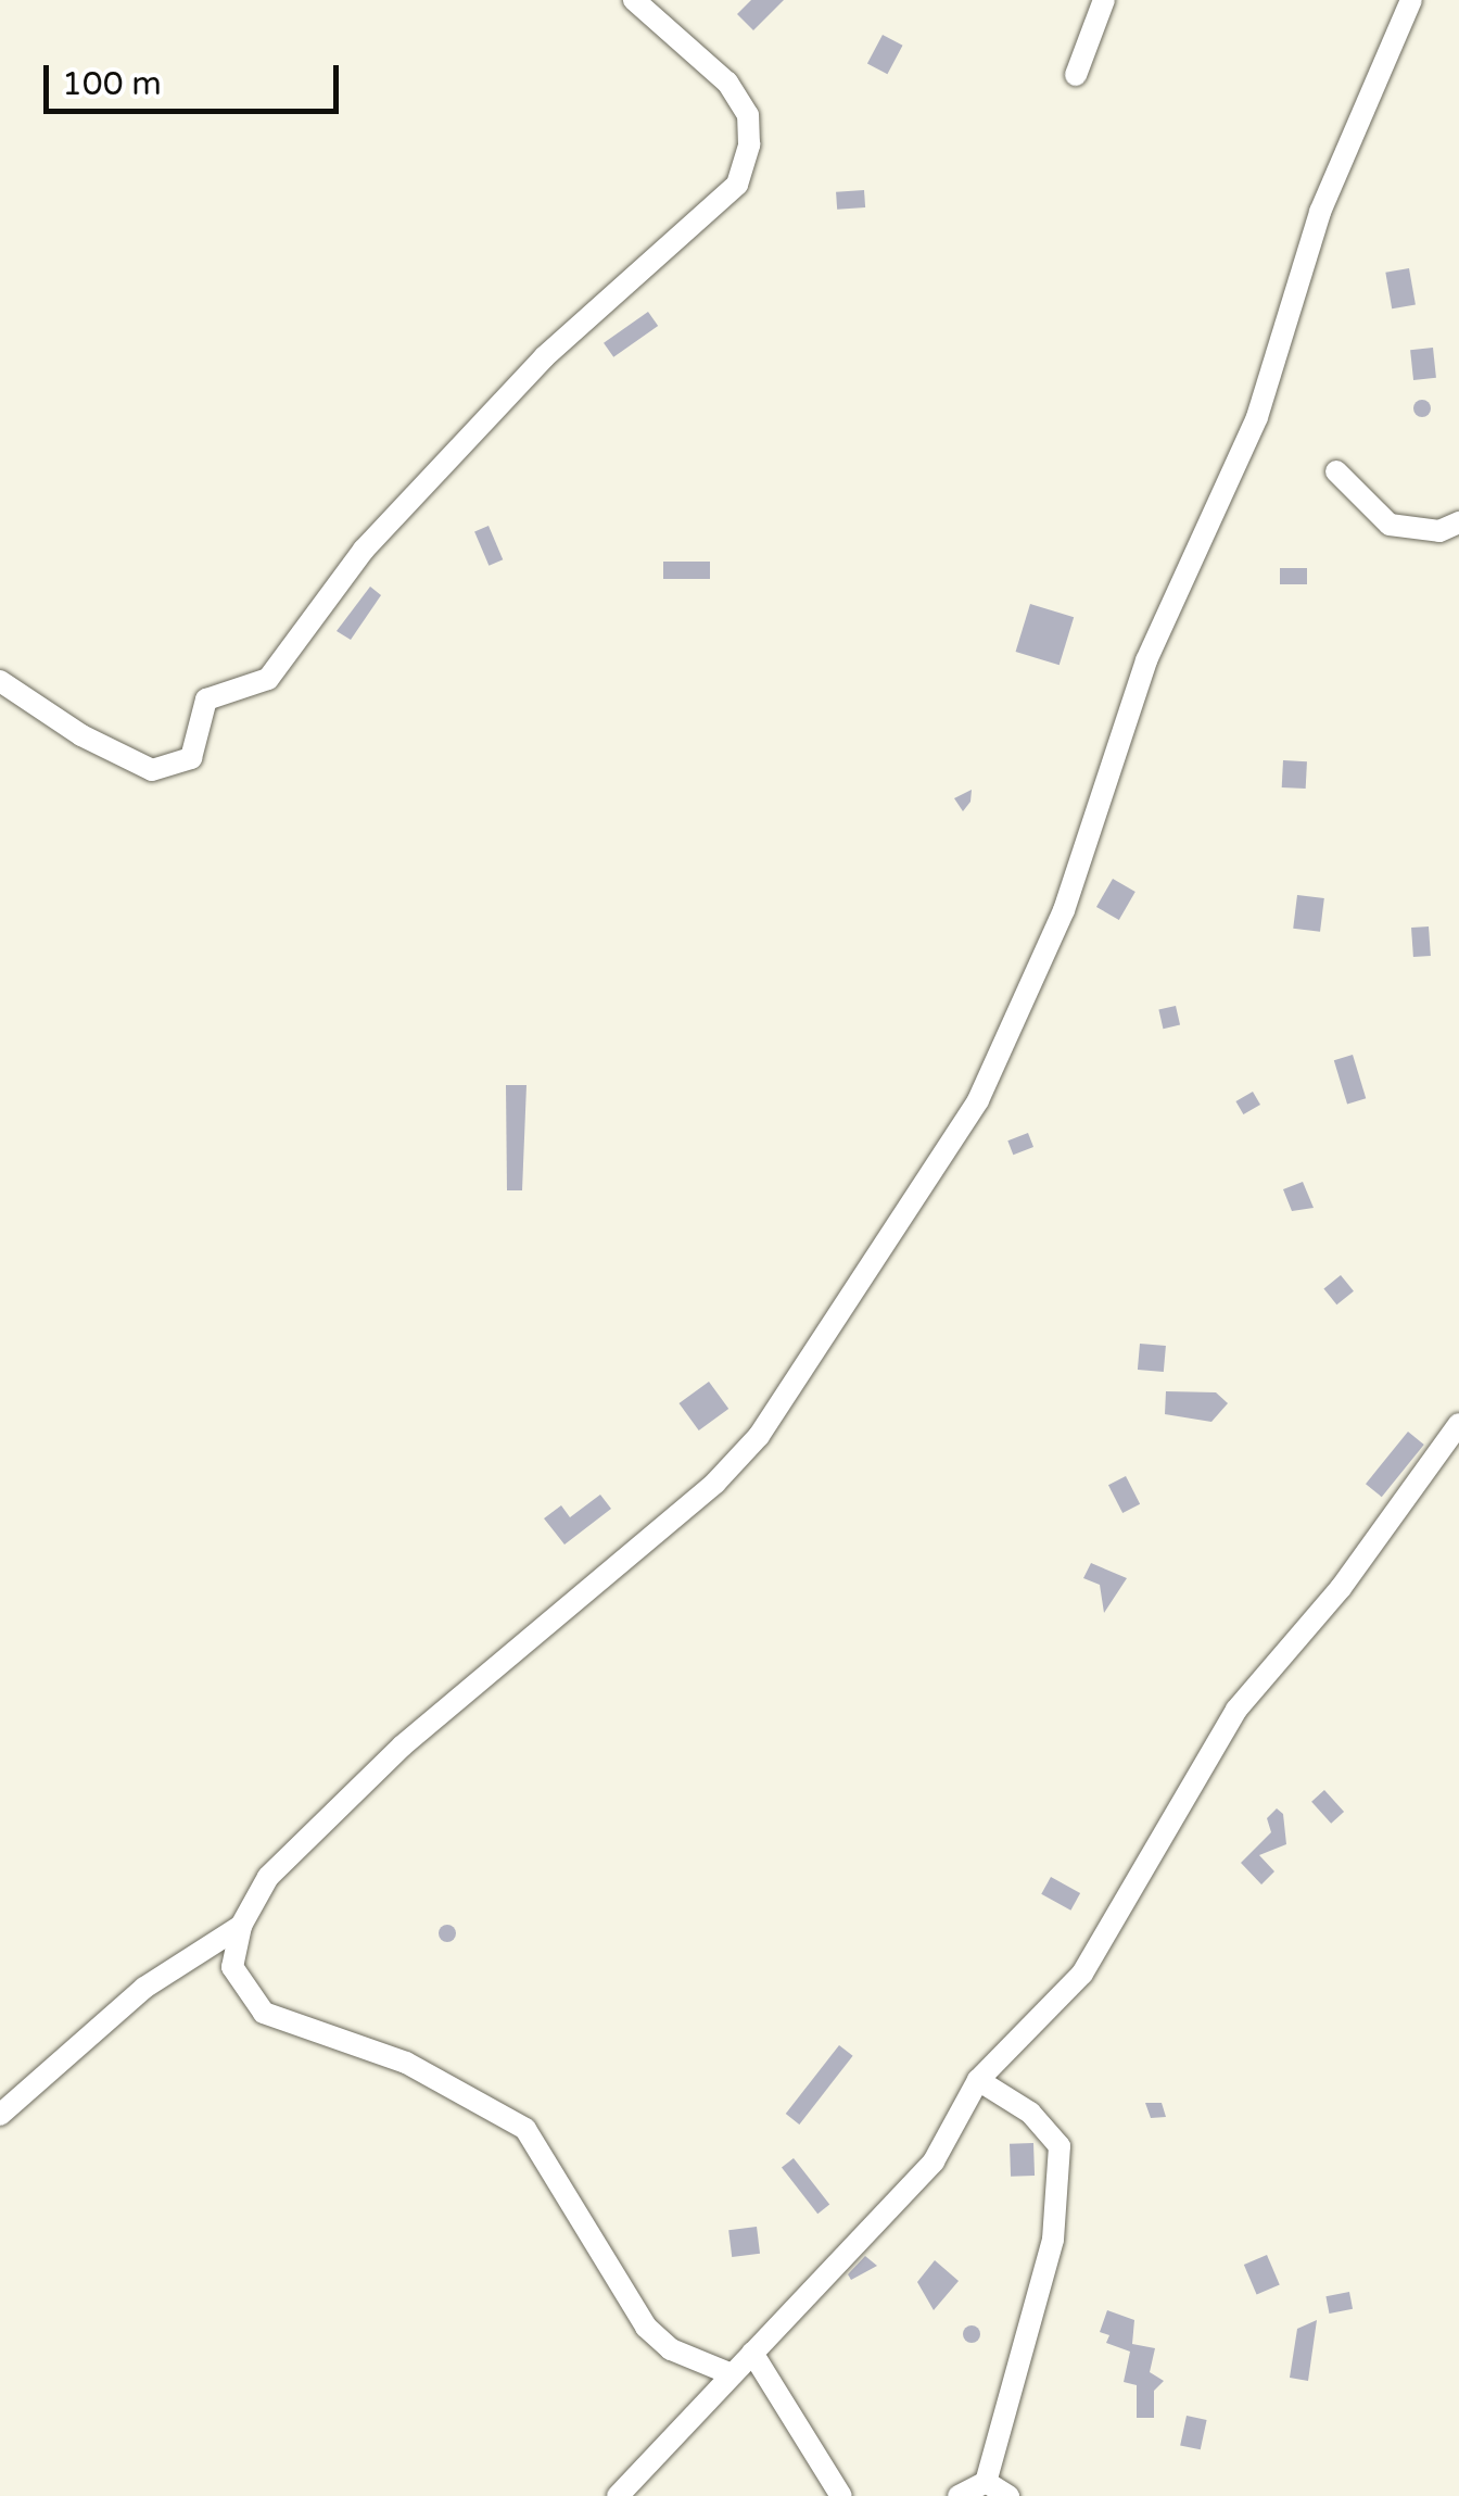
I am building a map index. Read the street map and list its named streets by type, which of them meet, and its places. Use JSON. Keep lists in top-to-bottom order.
{
  "scale_bar": "100 m"
}
